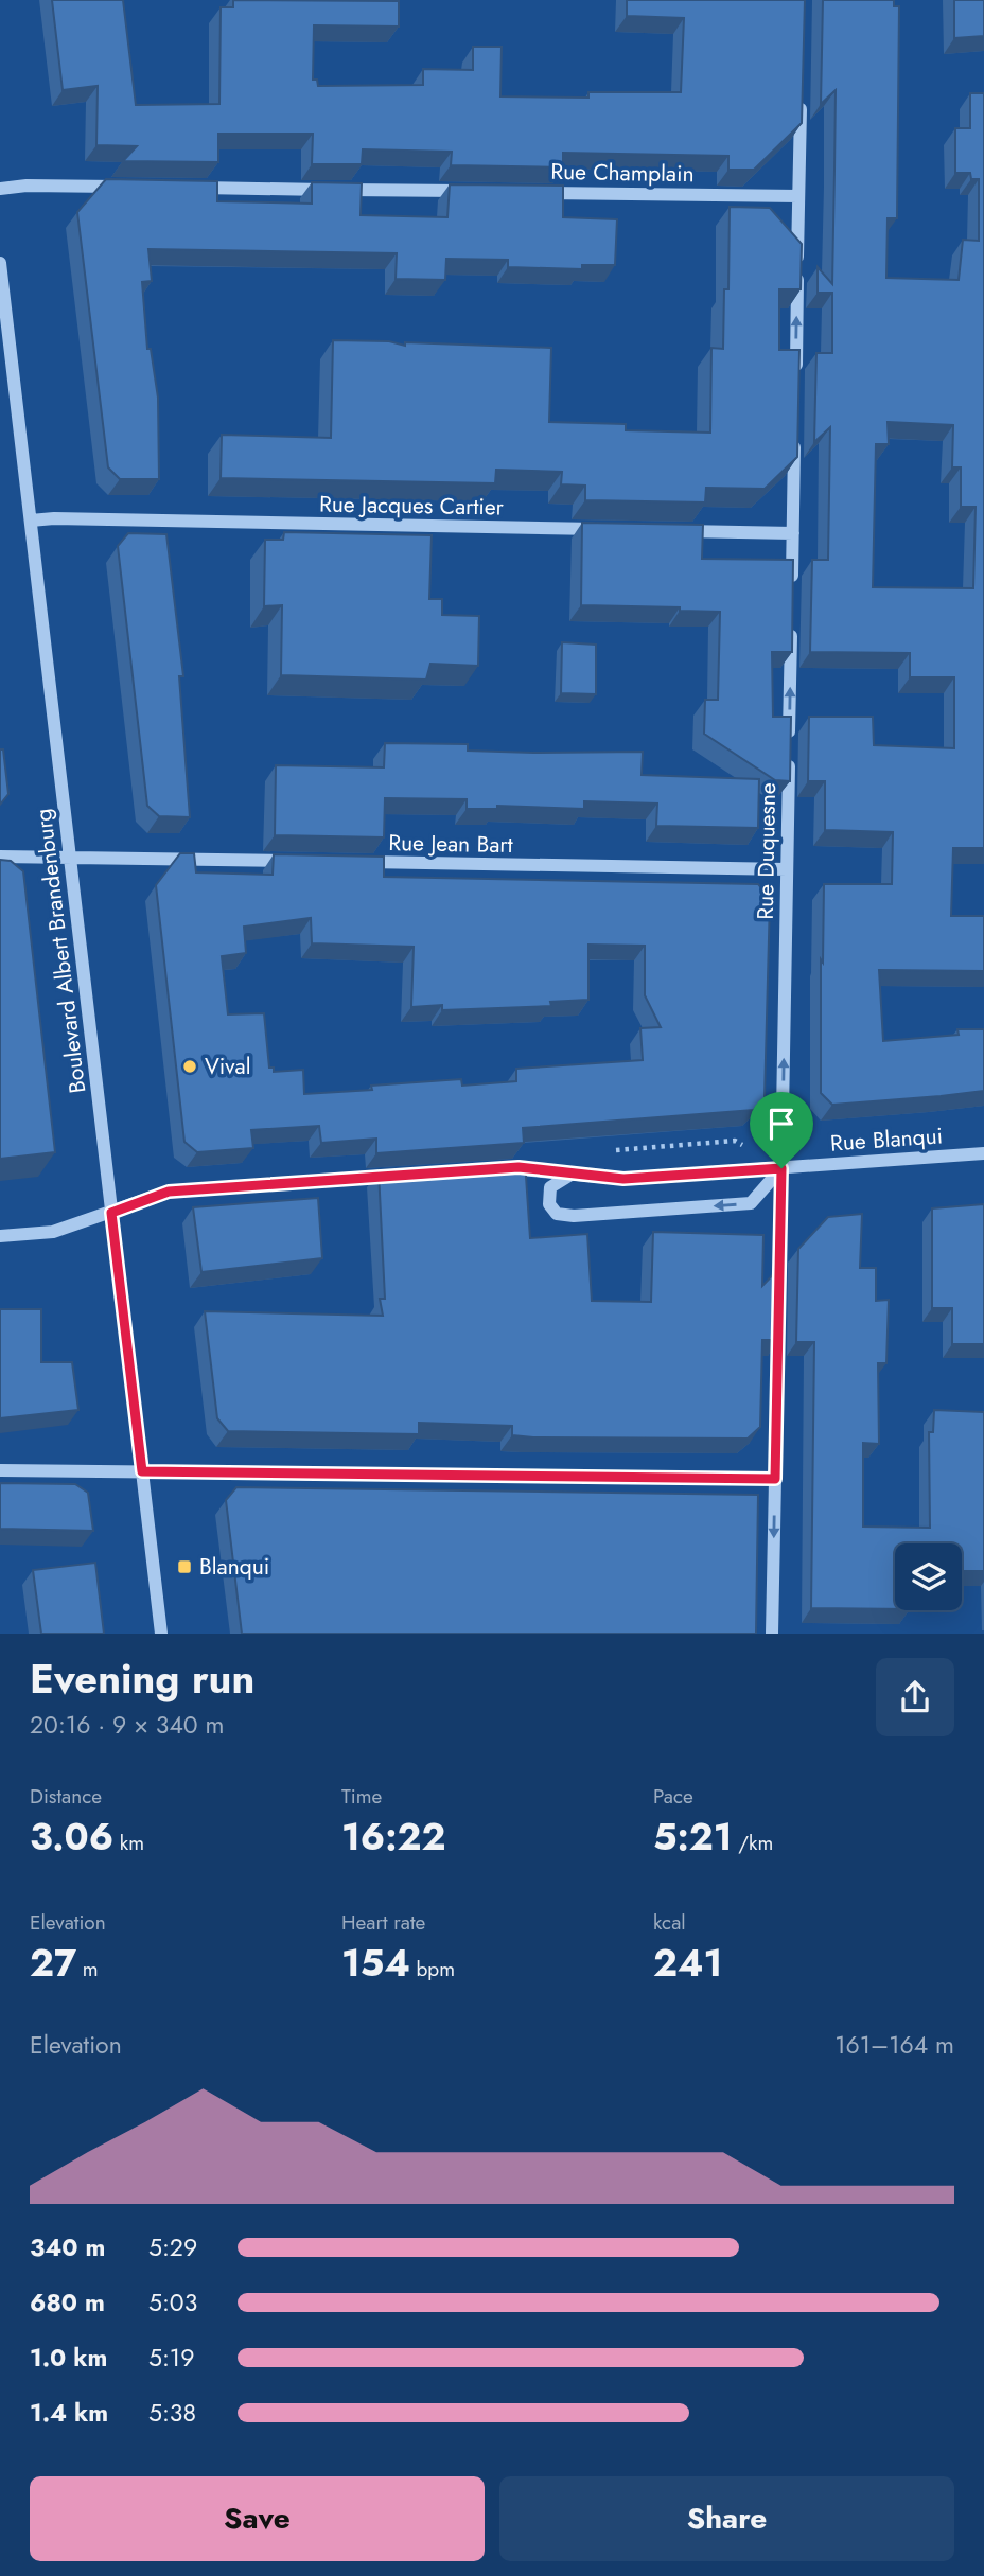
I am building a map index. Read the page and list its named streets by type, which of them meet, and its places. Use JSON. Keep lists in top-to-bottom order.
{
  "streets": {
    "street": [
      "Rue Champlain",
      "Rue Jacques Cartier",
      "Rue Jean Bart",
      "Rue Duquesne",
      "Boulevard Albert Brandenburg",
      "Rue Blanqui"
    ]
  },
  "crossings": [
    ["Rue Jacques Cartier", "Boulevard Albert Brandenburg"],
    ["Rue Jean Bart", "Rue Duquesne"],
    ["Rue Duquesne", "Rue Blanqui"]
  ],
  "places": {
    "other": ["Vival"],
    "transit": ["Blanqui"]
  },
  "page": {
    "heading": ["Evening run", "20:16 · 9 × 340 m"],
    "stats": [
      ["Distance", "3.06 km"],
      ["Time", "16:22"],
      ["Pace", "5:21 /km"],
      ["Elevation", "27 m"],
      ["Heart rate", "154 bpm"],
      ["kcal", "241"]
    ],
    "chart": ["Elevation", "161–164 m"],
    "list": [
      {
        "name": "340 m",
        "note": "5:29"
      },
      {
        "name": "680 m",
        "note": "5:03"
      },
      {
        "name": "1.0 km",
        "note": "5:19"
      },
      {
        "name": "1.4 km",
        "note": "5:38"
      }
    ],
    "buttons": ["Save", "Share"]
  }
}
